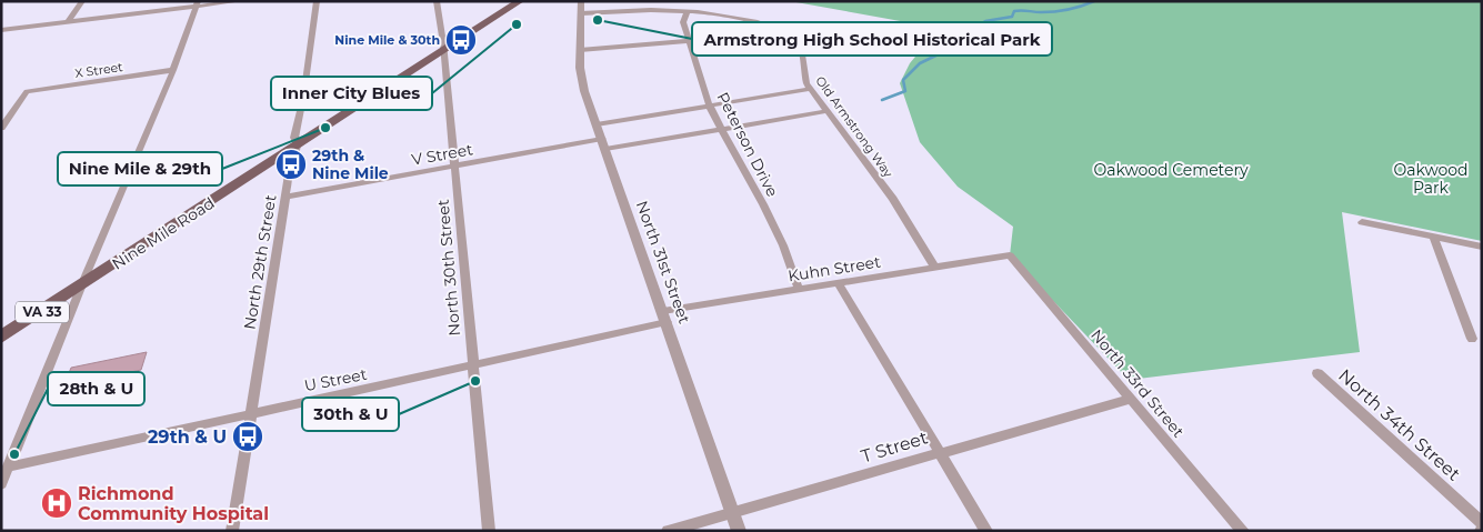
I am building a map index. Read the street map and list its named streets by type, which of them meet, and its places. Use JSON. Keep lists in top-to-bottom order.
{
  "streets": {
    "main road": ["Nine Mile Road", "VA 33"],
    "street": [
      "X Street",
      "Old Armstrong Way",
      "Peterson Drive",
      "V Street",
      "North 29th Street",
      "North 31st Street",
      "North 30th Street",
      "Kuhn Street",
      "U Street",
      "North 33rd Street",
      "North 34th Street",
      "T Street"
    ]
  },
  "crossings": [
    ["Old Armstrong Way", "Peterson Drive"],
    ["Old Armstrong Way", "North 31st Street"],
    ["Old Armstrong Way", "Kuhn Street"],
    ["Peterson Drive", "Kuhn Street"],
    ["V Street", "North 29th Street"],
    ["V Street", "North 31st Street"],
    ["V Street", "North 30th Street"],
    ["Nine Mile Road", "North 29th Street"],
    ["Nine Mile Road", "North 30th Street"],
    ["North 29th Street", "U Street"],
    ["North 31st Street", "Kuhn Street"],
    ["North 31st Street", "U Street"],
    ["North 31st Street", "T Street"],
    ["North 30th Street", "U Street"],
    ["Kuhn Street", "U Street"],
    ["Kuhn Street", "North 33rd Street"],
    ["North 33rd Street", "T Street"]
  ],
  "parks": ["Oakwood Cemetery", "Oakwood Park"],
  "places": {
    "other": [
      "Armstrong High School Historical Park",
      "Inner City Blues",
      "Nine Mile & 29th",
      "30th & U",
      "28th & U"
    ],
    "bus stop": ["Nine Mile & 30th", "29th & Nine Mile", "29th & U"],
    "hospital": ["Richmond Community Hospital"]
  }
}
